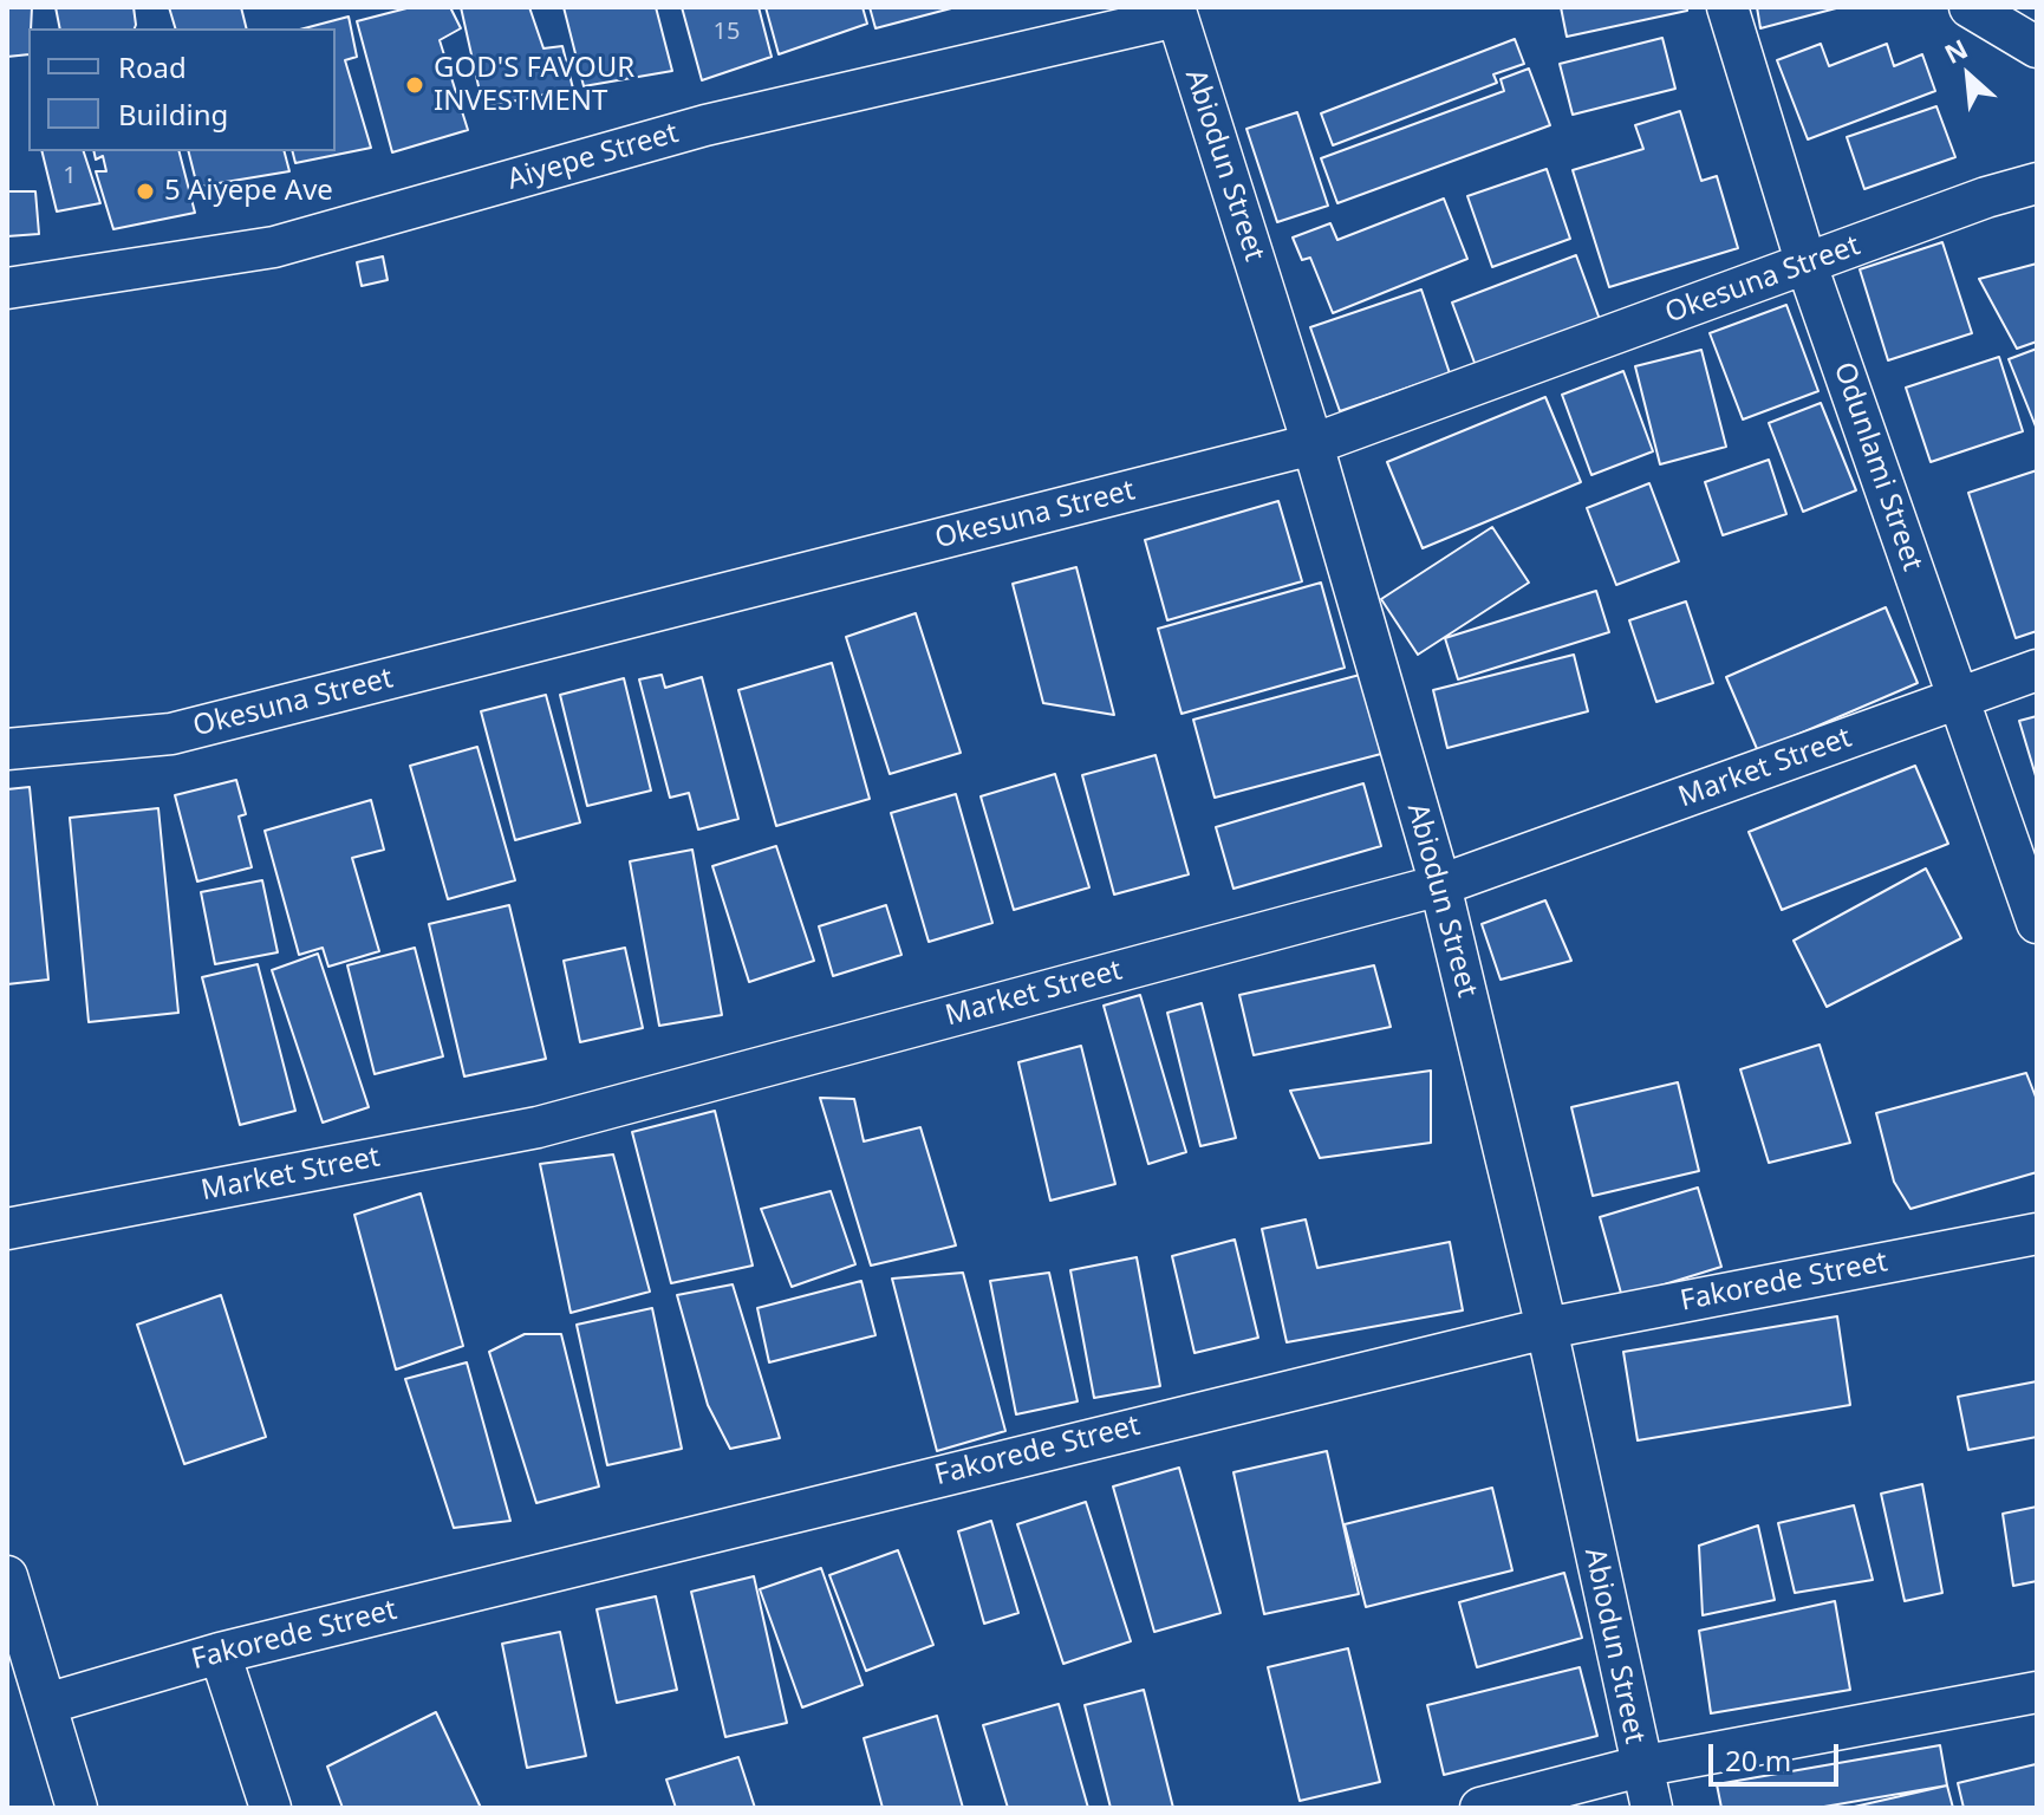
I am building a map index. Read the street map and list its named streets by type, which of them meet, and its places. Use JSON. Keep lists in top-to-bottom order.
{
  "streets": {
    "street": [
      "Aiyepe Street",
      "Abiodun Street",
      "Okesuna Street",
      "Odunlami Street",
      "Market Street",
      "Fakorede Street"
    ]
  },
  "crossings": [
    ["Aiyepe Street", "Abiodun Street"],
    ["Abiodun Street", "Okesuna Street"],
    ["Abiodun Street", "Market Street"],
    ["Abiodun Street", "Fakorede Street"],
    ["Okesuna Street", "Odunlami Street"],
    ["Odunlami Street", "Market Street"]
  ],
  "places": ["GOD'S FAVOUR INVESTMENT", "5 Aiyepe Ave"],
  "house_numbers": ["15", "1"],
  "legend": ["Road", "Building"],
  "scale_bar": "20 m",
  "north": "top left"
}
